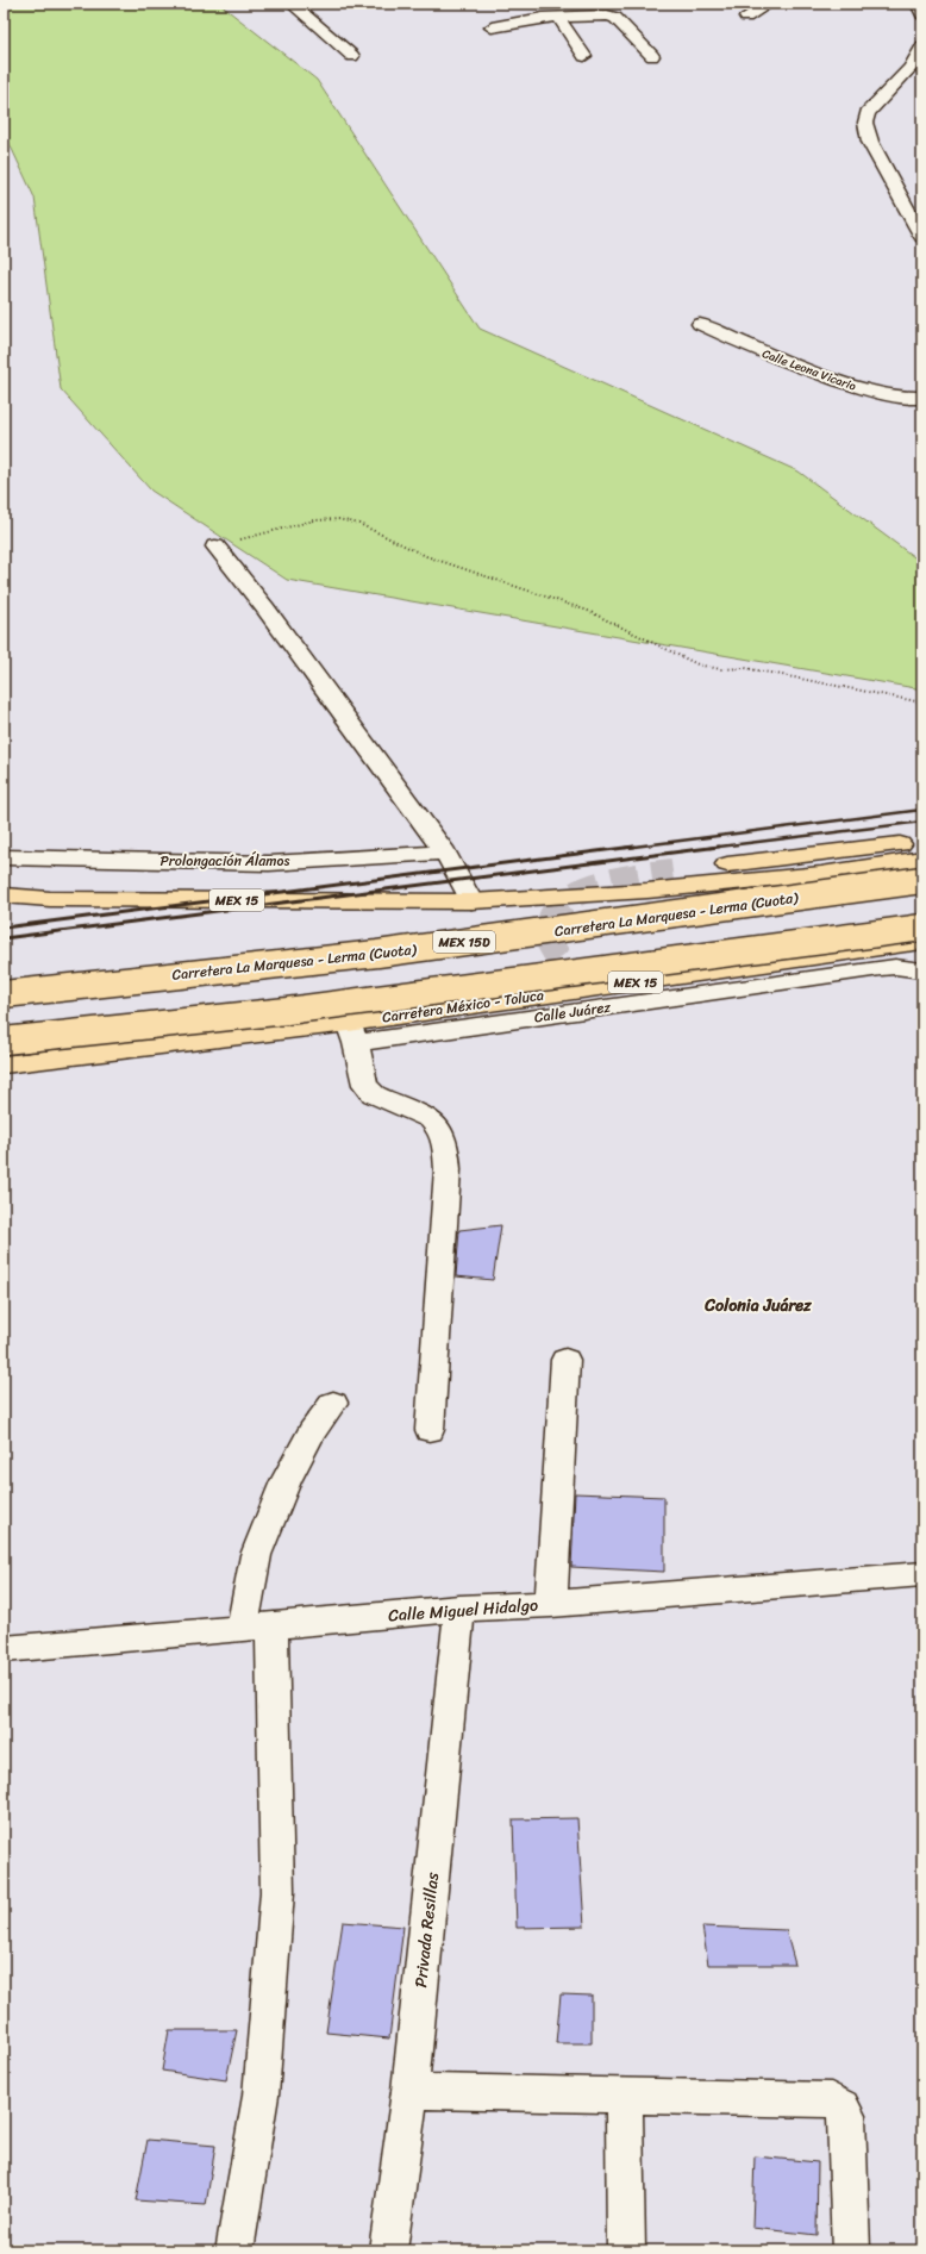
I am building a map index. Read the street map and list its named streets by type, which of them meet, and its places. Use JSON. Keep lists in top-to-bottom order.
{
  "streets": {
    "main road": [
      "MEX 15",
      "Carretera La Marquesa - Lerma (Cuota)",
      "MEX 15D",
      "Carretera México - Toluca"
    ],
    "street": [
      "Calle Leona Vicario",
      "Prolongación Álamos",
      "Calle Juárez",
      "Calle Miguel Hidalgo",
      "Privada Resillas"
    ]
  },
  "crossings": [
    ["Carretera México - Toluca", "Calle Juárez"],
    ["Calle Miguel Hidalgo", "Privada Resillas"]
  ],
  "districts": ["Colonia Juárez"]
}
